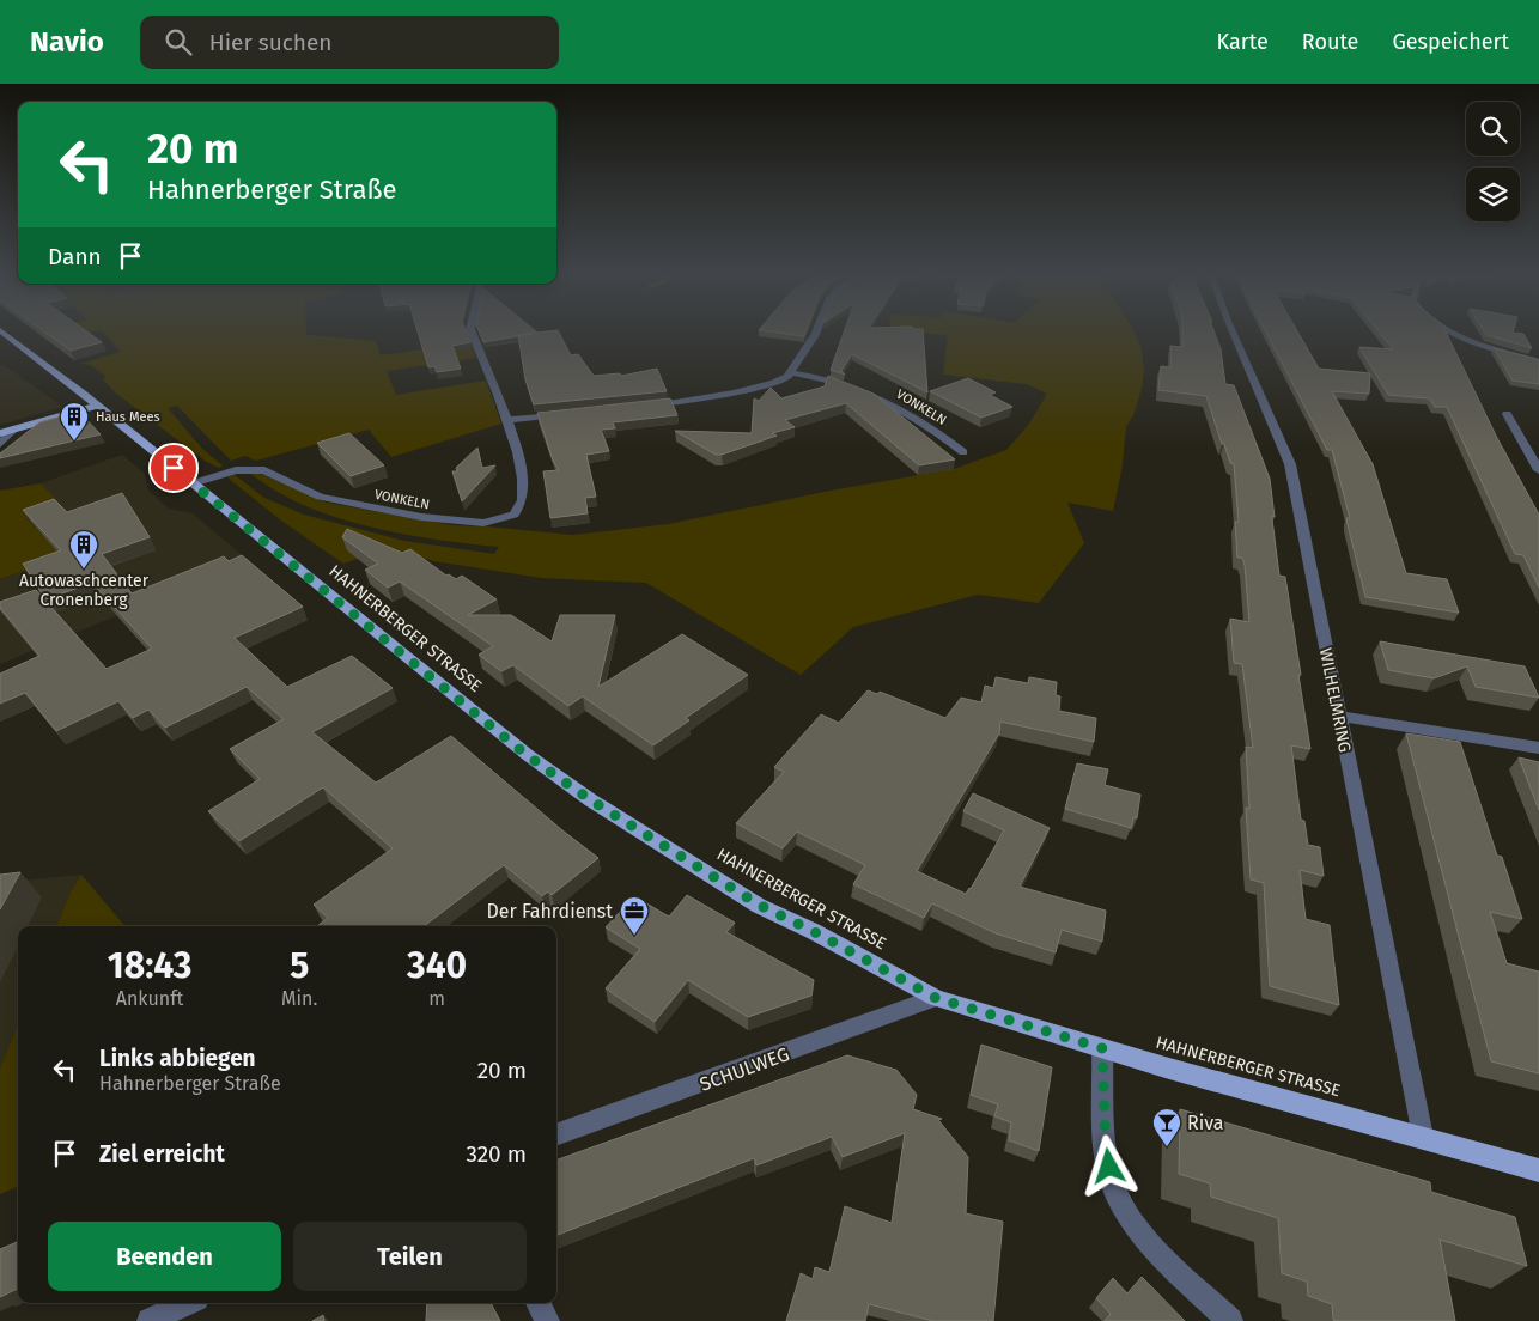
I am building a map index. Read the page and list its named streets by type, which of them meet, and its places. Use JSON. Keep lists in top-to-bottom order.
{
  "streets": {
    "main road": ["HAHNERBERGER STRASSE"],
    "street": ["VONKELN", "WILHELMRING", "SCHULWEG"]
  },
  "crossings": [
    ["VONKELN", "HAHNERBERGER STRASSE"],
    ["HAHNERBERGER STRASSE", "WILHELMRING"],
    ["HAHNERBERGER STRASSE", "SCHULWEG"]
  ],
  "places": {
    "building": ["Haus Mees", "Autowaschcenter Cronenberg"],
    "office": ["Der Fahrdienst"],
    "bar": ["Riva"]
  },
  "page": {
    "header": "Navio",
    "search": "Hier suchen",
    "nav": ["Karte", "Route", "Gespeichert"],
    "turn": ["20 m", "Hahnerberger Straße"],
    "then": "Dann",
    "eta": [
      "18:43",
      "Ankunft",
      "5",
      "Min.",
      "340",
      "m"
    ],
    "list": [
      {
        "name": "Links abbiegen",
        "note": "Hahnerberger Straße",
        "value": "20 m"
      },
      {
        "name": "Ziel erreicht",
        "value": "320 m"
      }
    ],
    "buttons": ["Beenden", "Teilen"]
  }
}
